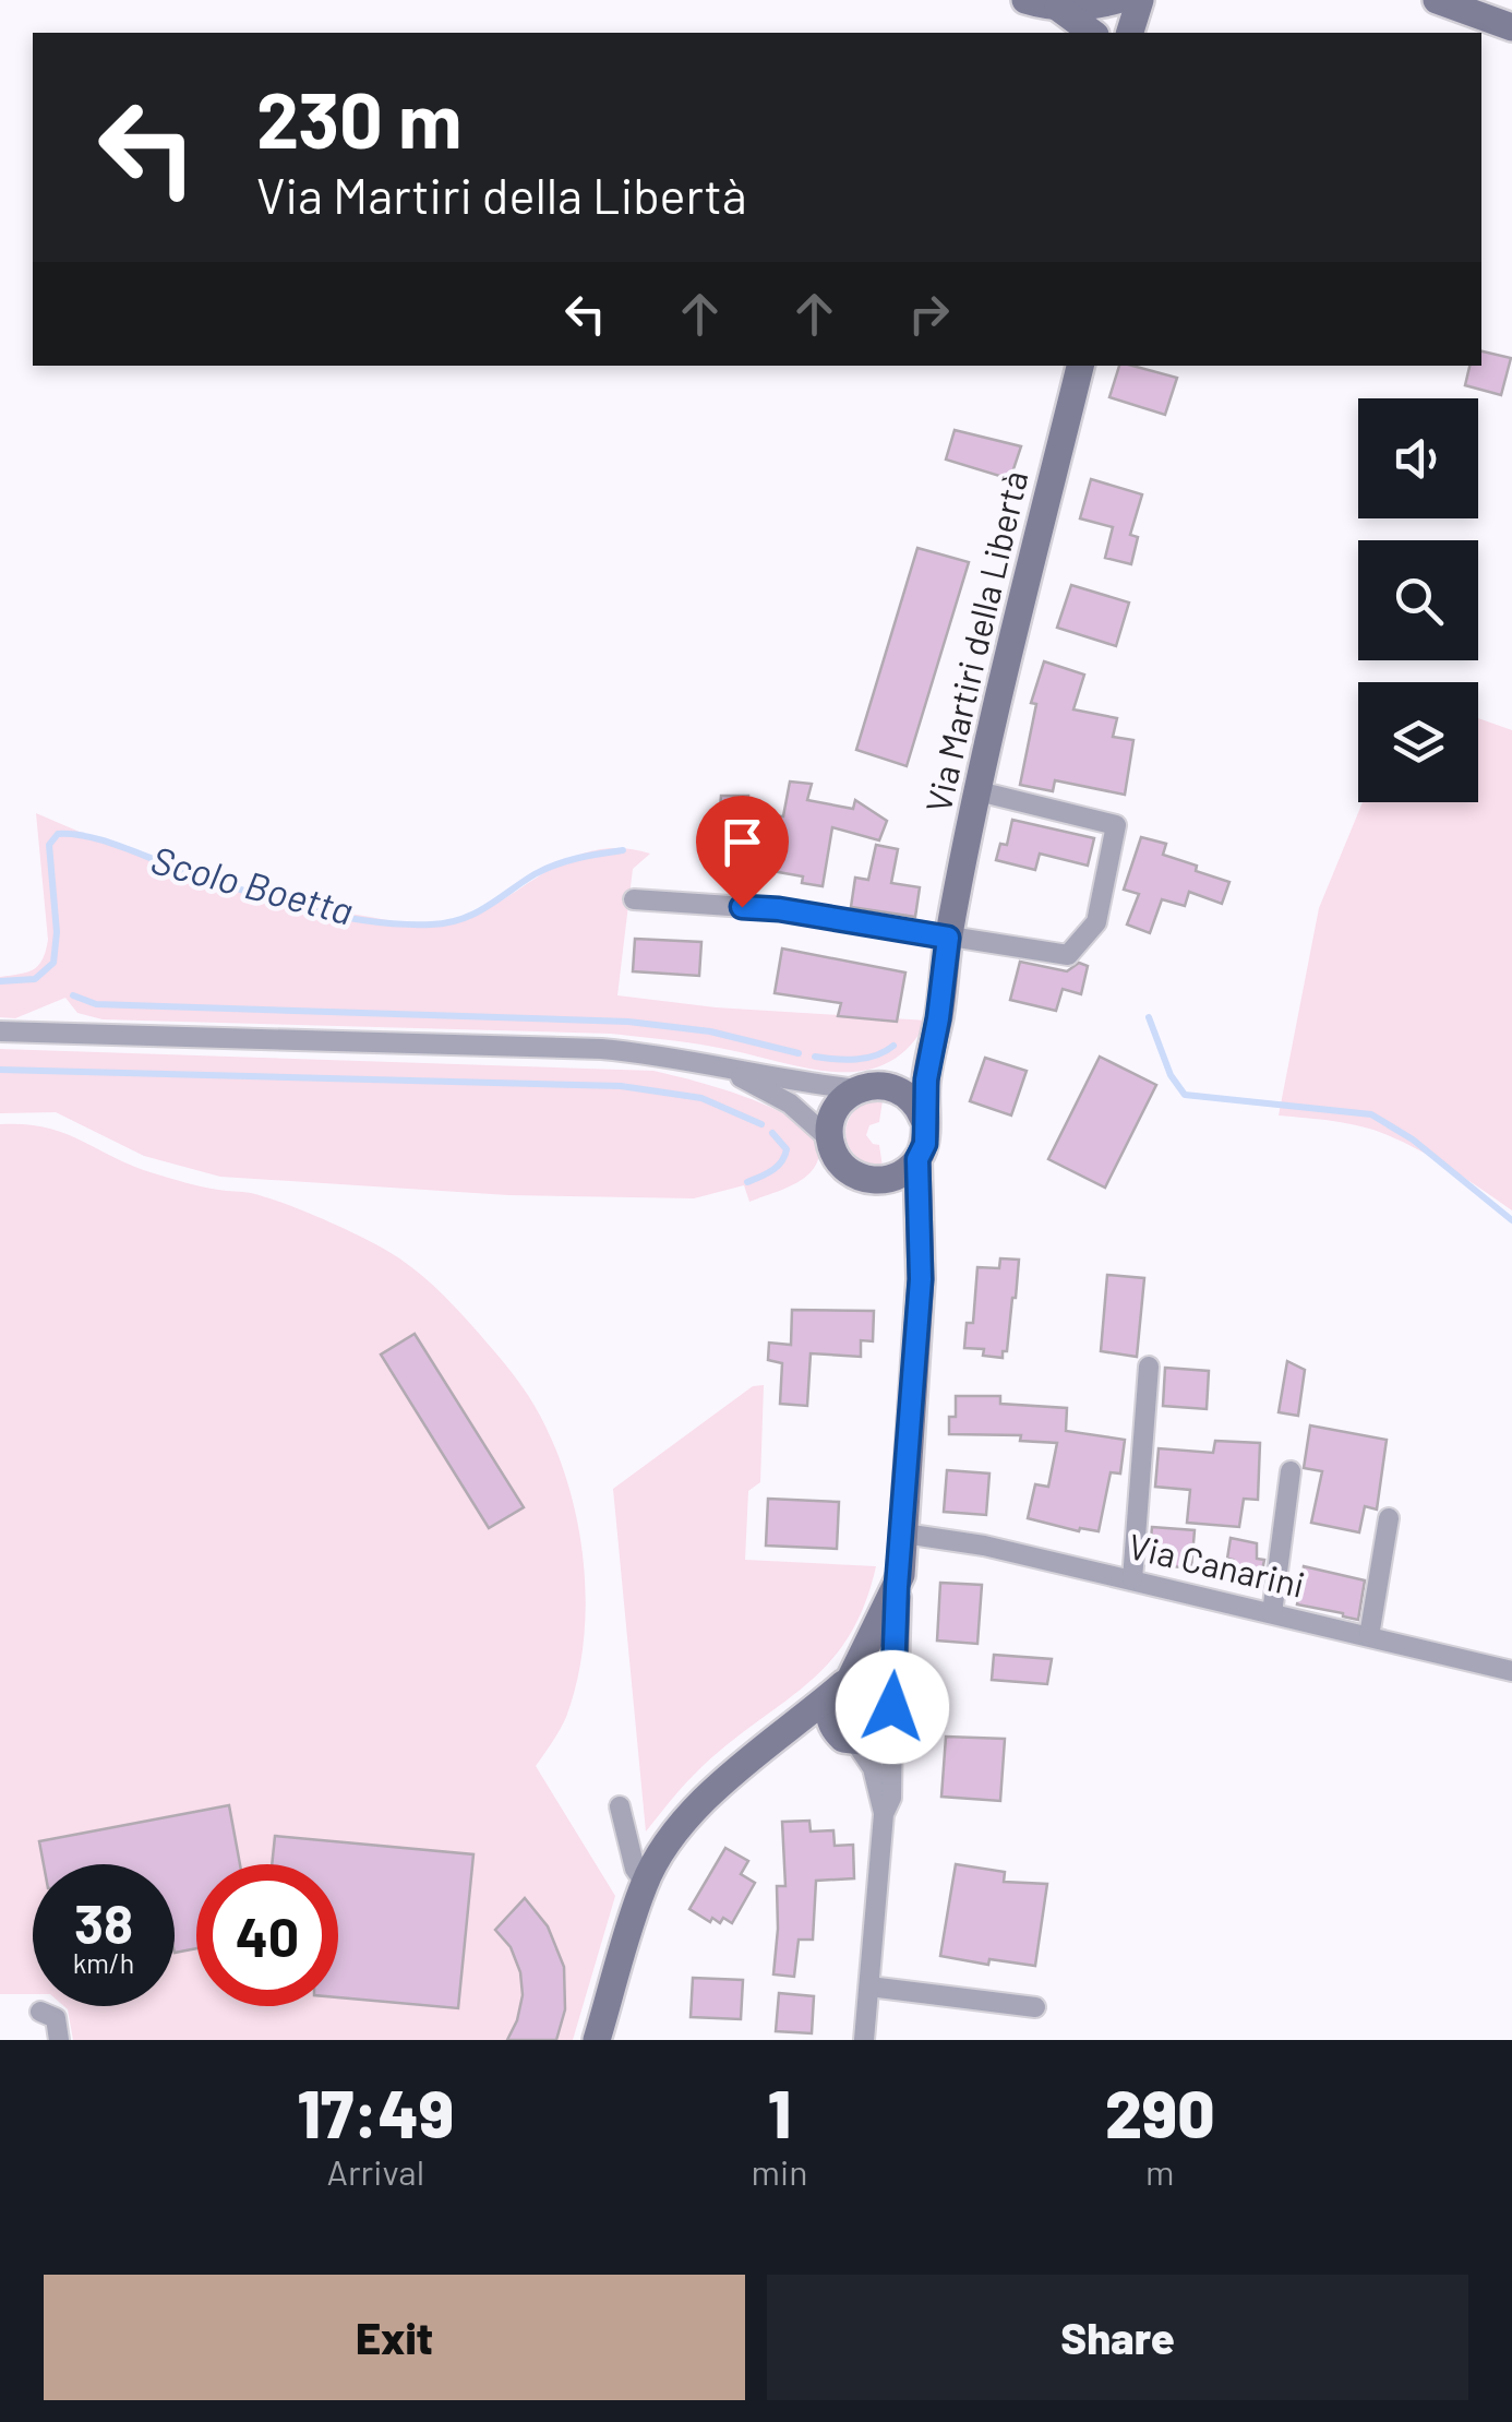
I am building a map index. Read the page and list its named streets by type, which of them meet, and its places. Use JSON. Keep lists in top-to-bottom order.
{
  "streets": {
    "street": ["Via Martiri della Libertà", "Via Canarini"]
  },
  "crossings": [
    ["Via Martiri della Libertà", "Via Canarini"]
  ],
  "water": ["Scolo Boetta"],
  "page": {
    "turn": ["230 m", "Via Martiri della Libertà"],
    "speed": "38 km/h",
    "limit": "40",
    "eta": [
      "17:49",
      "Arrival",
      "1",
      "min",
      "290",
      "m"
    ],
    "buttons": ["Exit", "Share"]
  }
}
